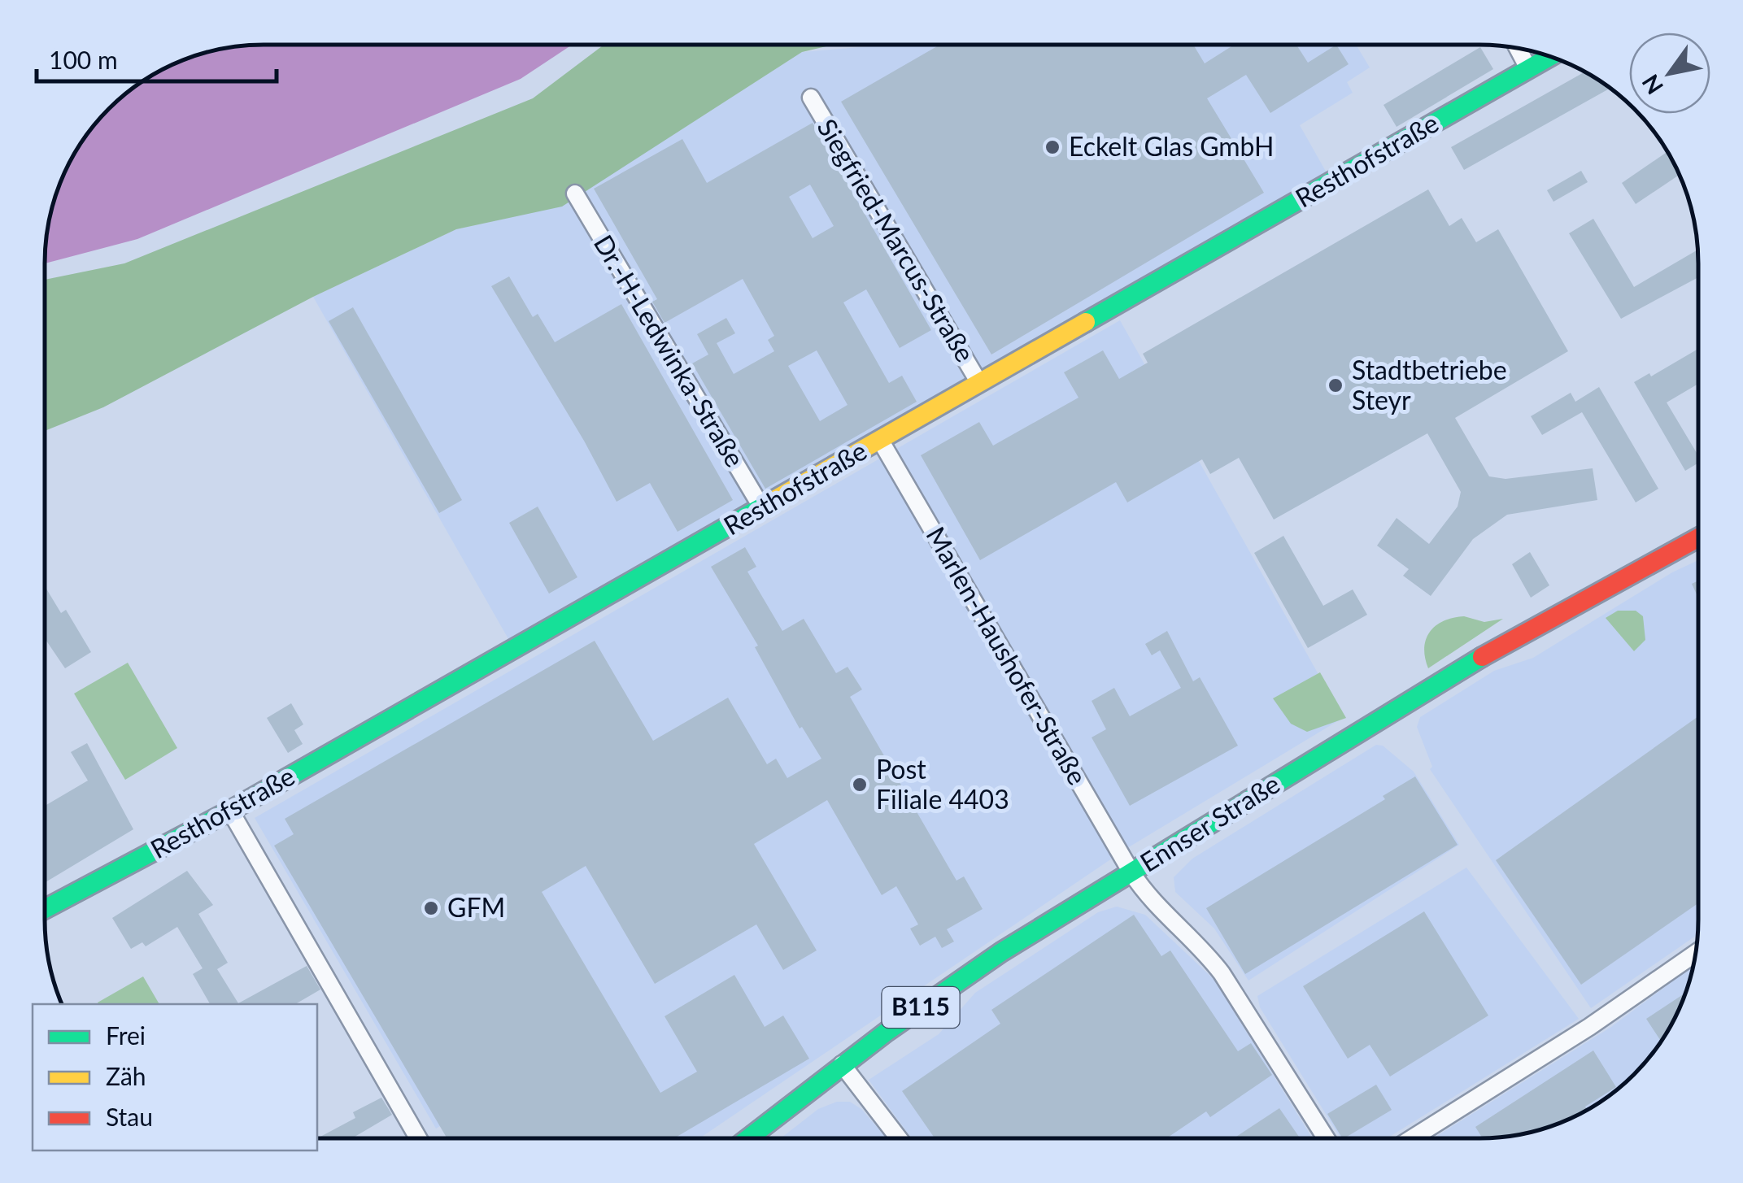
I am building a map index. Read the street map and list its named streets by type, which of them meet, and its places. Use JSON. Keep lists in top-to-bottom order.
{
  "streets": {
    "street": [
      "Resthofstraße",
      "Siegfried-Marcus-Straße",
      "Dr.-H-Ledwinka-Straße",
      "Marlen-Haushofer-Straße",
      "Ennser Straße",
      "B115"
    ]
  },
  "crossings": [
    ["Resthofstraße", "Siegfried-Marcus-Straße"],
    ["Resthofstraße", "Dr.-H-Ledwinka-Straße"],
    ["Resthofstraße", "Marlen-Haushofer-Straße"],
    ["Marlen-Haushofer-Straße", "Ennser Straße"]
  ],
  "places": [
    "Eckelt Glas GmbH",
    "Stadtbetriebe Steyr",
    "Post Filiale 4403",
    "GFM"
  ],
  "legend": ["Frei", "Zäh", "Stau"],
  "scale_bar": "100 m",
  "north": "bottom left"
}
